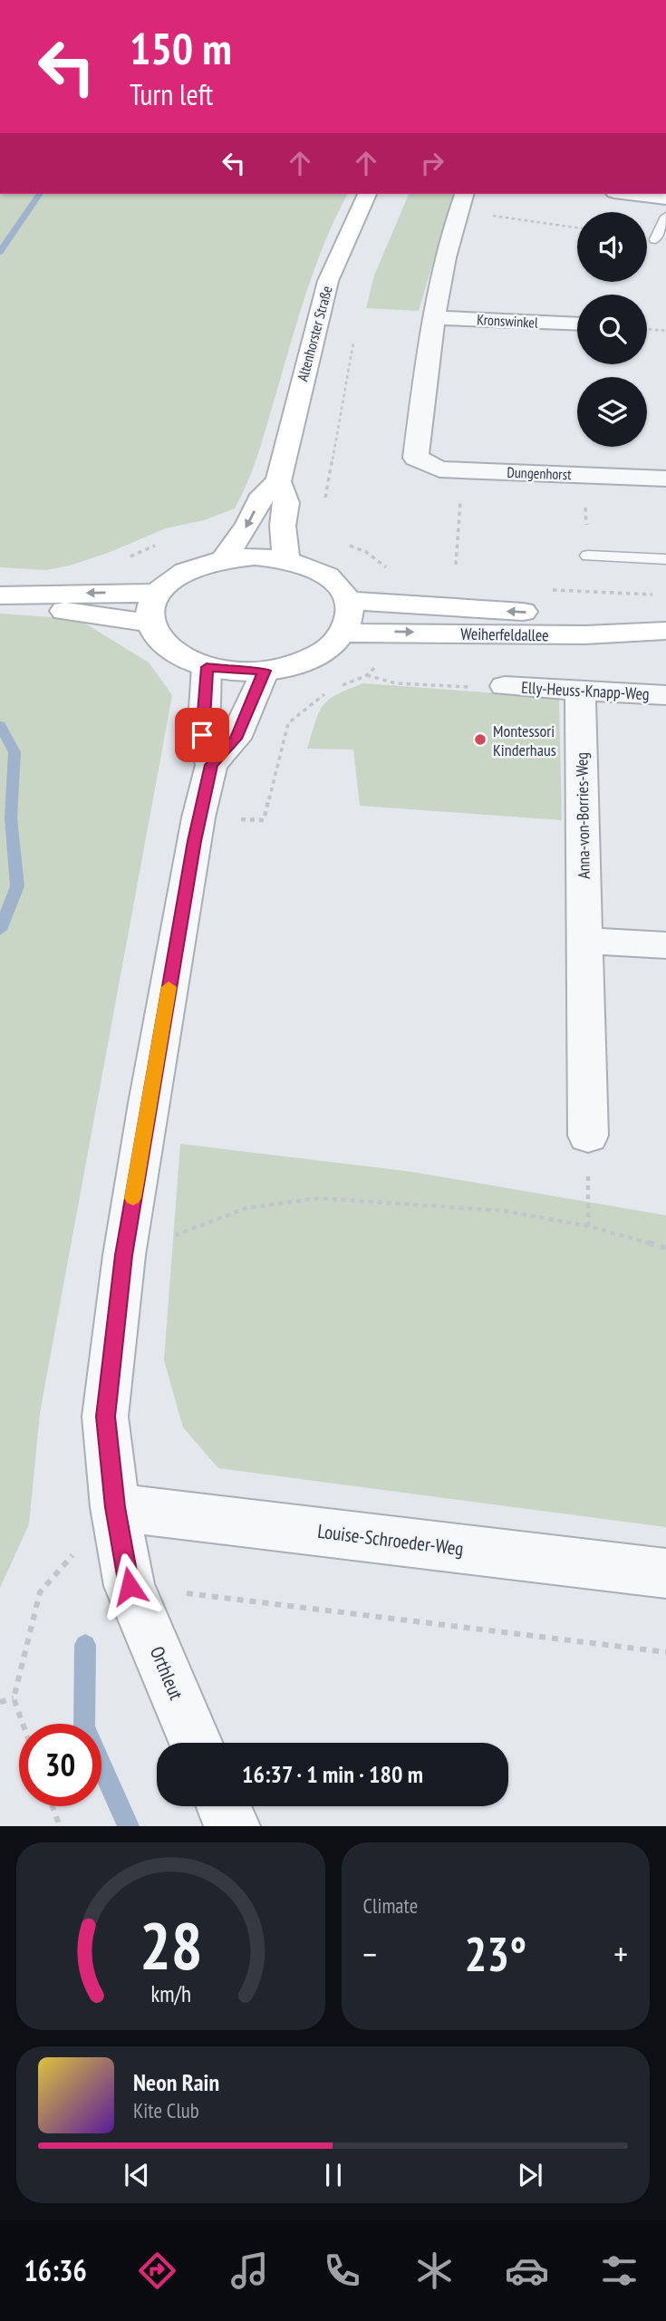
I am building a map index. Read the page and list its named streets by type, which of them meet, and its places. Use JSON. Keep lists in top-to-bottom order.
{
  "streets": {
    "main road": ["Altenhorster Straße", "Weiherfeldallee"],
    "street": [
      "Kronswinkel",
      "Dungenhorst",
      "Elly-Heuss-Knapp-Weg",
      "Anna-von-Borries-Weg",
      "Louise-Schroeder-Weg",
      "Orthleut"
    ]
  },
  "crossings": [
    ["Kronswinkel", "Dungenhorst"],
    ["Altenhorster Straße", "Weiherfeldallee"],
    ["Altenhorster Straße", "Orthleut"],
    ["Weiherfeldallee", "Orthleut"],
    ["Elly-Heuss-Knapp-Weg", "Anna-von-Borries-Weg"],
    ["Louise-Schroeder-Weg", "Orthleut"]
  ],
  "places": ["Montessori Kinderhaus"],
  "page": {
    "turn": ["150 m", "Turn left"],
    "limit": "30",
    "trip": "16:37 · 1 min · 180 m",
    "tile": "Climate",
    "heat": ["−", "23°", "+"],
    "song": ["Neon Rain", "Kite Club"],
    "tabs": "16:36",
    "gauge": ["28", "km/h"]
  }
}
